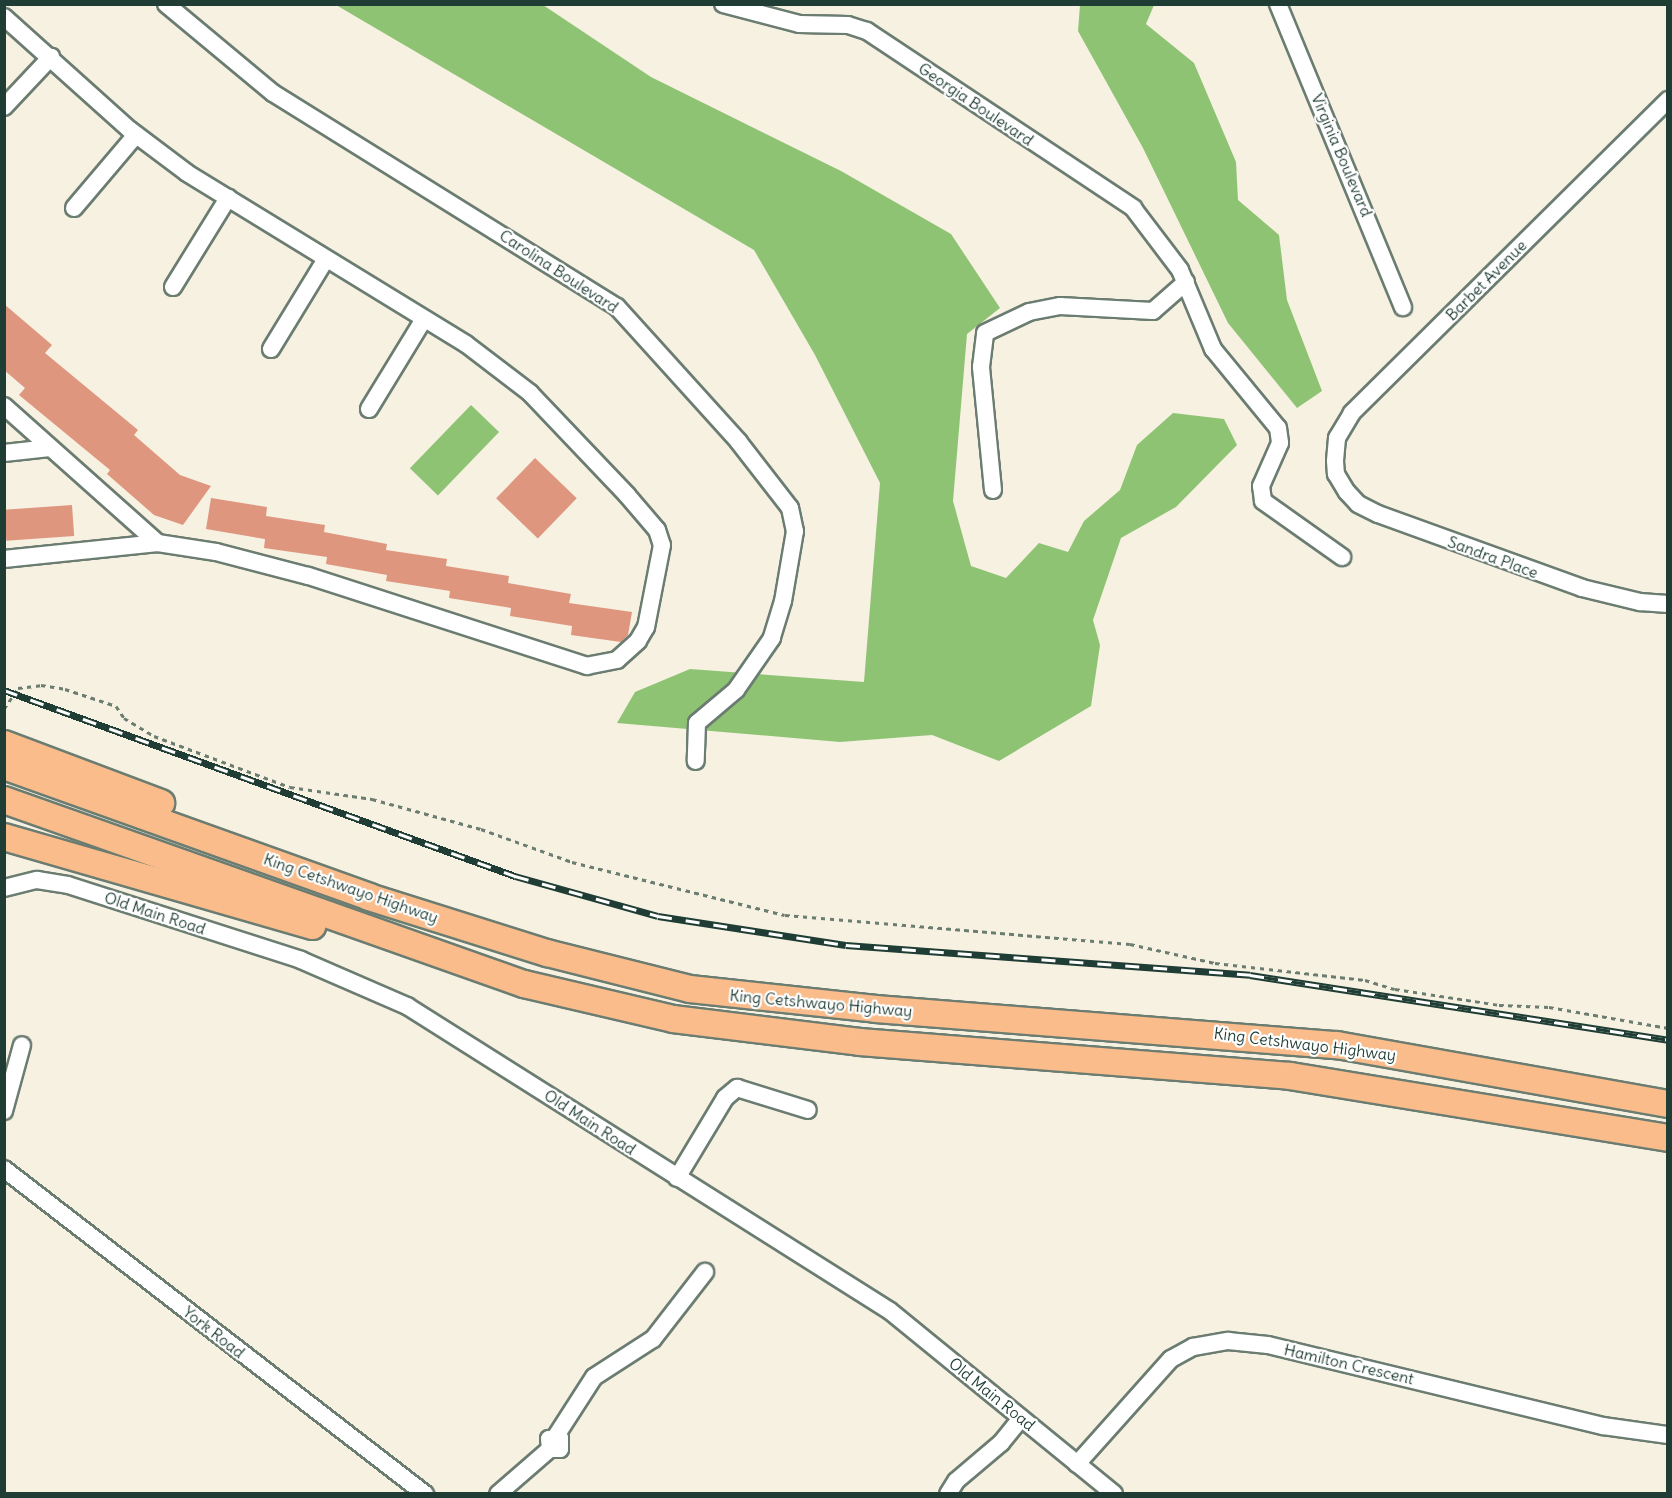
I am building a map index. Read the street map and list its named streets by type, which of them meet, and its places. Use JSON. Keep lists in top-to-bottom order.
{
  "streets": {
    "highway": ["King Cetshwayo Highway"],
    "street": [
      "Georgia Boulevard",
      "Virginia Boulevard",
      "Carolina Boulevard",
      "Barbet Avenue",
      "Sandra Place",
      "Old Main Road",
      "York Road",
      "Hamilton Crescent"
    ]
  },
  "crossings": [
    ["Barbet Avenue", "Sandra Place"],
    ["Old Main Road", "Hamilton Crescent"]
  ]
}
